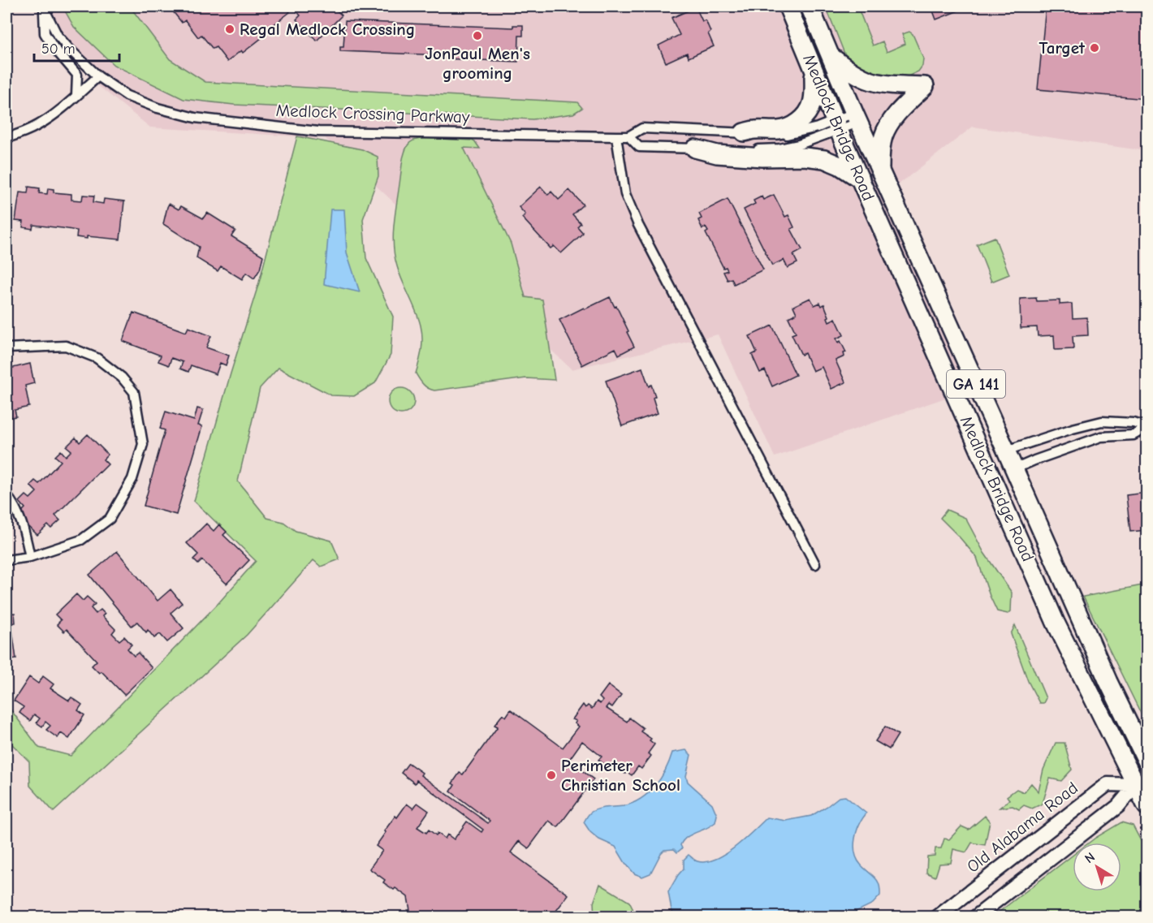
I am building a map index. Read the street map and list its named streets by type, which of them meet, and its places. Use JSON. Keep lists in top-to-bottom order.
{
  "streets": {
    "highway": ["Medlock Bridge Road", "GA 141"],
    "main road": ["Old Alabama Road"],
    "street": ["Medlock Crossing Parkway"]
  },
  "crossings": [
    ["Medlock Crossing Parkway", "Medlock Bridge Road"],
    ["Medlock Bridge Road", "Old Alabama Road"]
  ],
  "places": [
    "Regal Medlock Crossing",
    "JonPaul Men's grooming",
    "Target",
    "Perimeter Christian School"
  ],
  "scale_bar": "50 m",
  "north": "top left"
}
